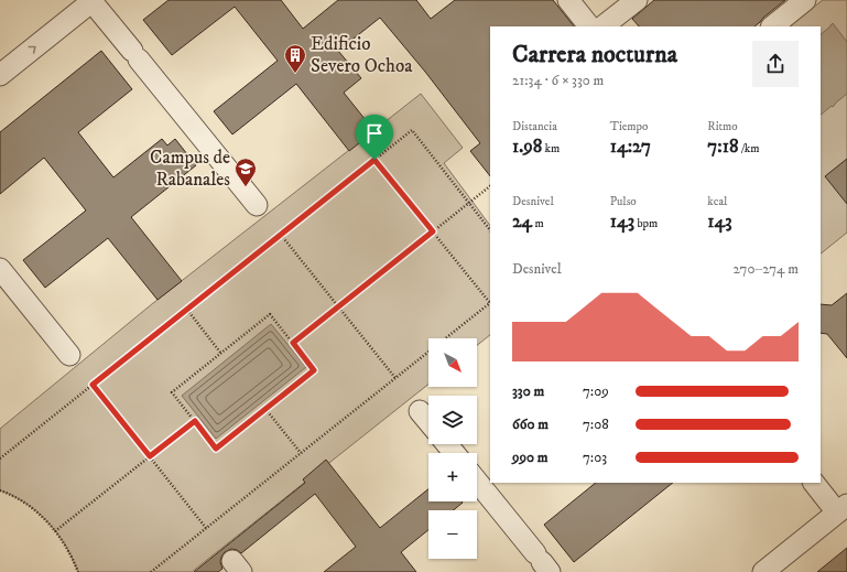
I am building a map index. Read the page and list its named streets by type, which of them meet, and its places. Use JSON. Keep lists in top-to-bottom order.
{
  "places": {
    "building": ["Edificio Severo Ochoa"],
    "school or university": ["Campus de Rabanales"]
  },
  "north": "bottom right",
  "page": {
    "heading": ["Carrera nocturna", "21:34 · 6 × 330 m"],
    "stats": [
      ["Distancia", "1.98 km"],
      ["Tiempo", "14:27"],
      ["Ritmo", "7:18 /km"],
      ["Desnivel", "24 m"],
      ["Pulso", "143 bpm"],
      ["kcal", "143"]
    ],
    "chart": ["Desnivel", "270–274 m"],
    "map_buttons": ["+", "−"],
    "list": [
      {
        "name": "330 m",
        "note": "7:09"
      },
      {
        "name": "660 m",
        "note": "7:08"
      },
      {
        "name": "990 m",
        "note": "7:03"
      }
    ]
  }
}
